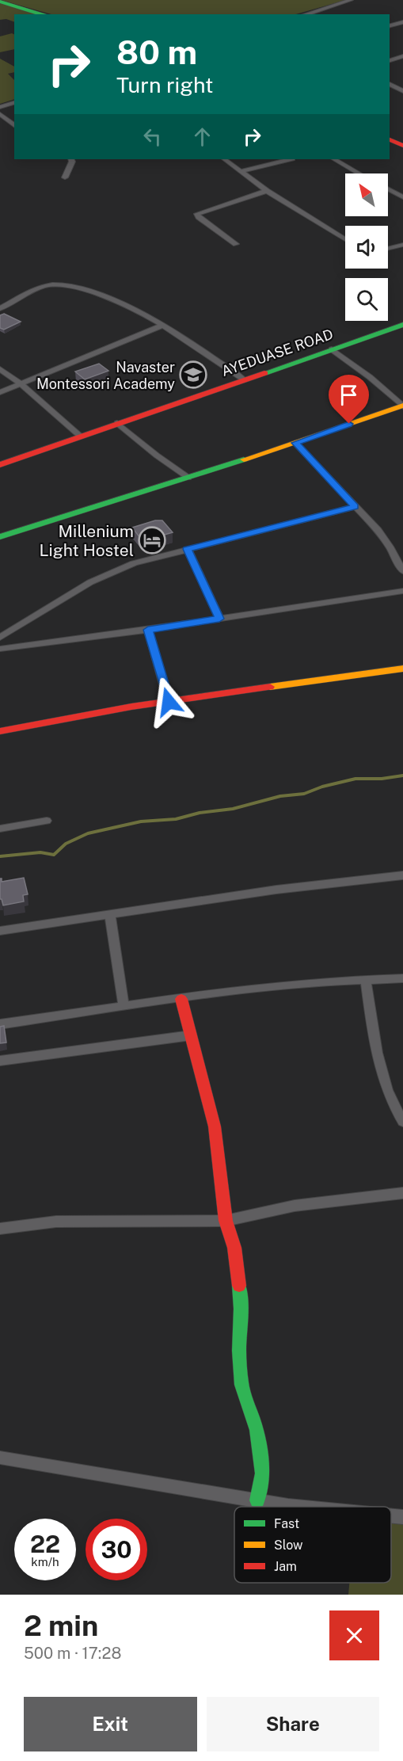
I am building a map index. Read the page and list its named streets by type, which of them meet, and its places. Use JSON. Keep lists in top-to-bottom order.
{
  "streets": {
    "street": ["AYEDUASE ROAD"]
  },
  "places": {
    "school or university": ["Navaster Montessori Academy"],
    "hotel": ["Millenium Light Hostel"]
  },
  "legend": ["Fast", "Slow", "Jam"],
  "north": "top left",
  "page": {
    "turn": ["80 m", "Turn right"],
    "speed": "22 km/h",
    "limit": "30",
    "heading": ["2 min", "500 m · 17:28"],
    "buttons": ["Exit", "Share"]
  }
}
